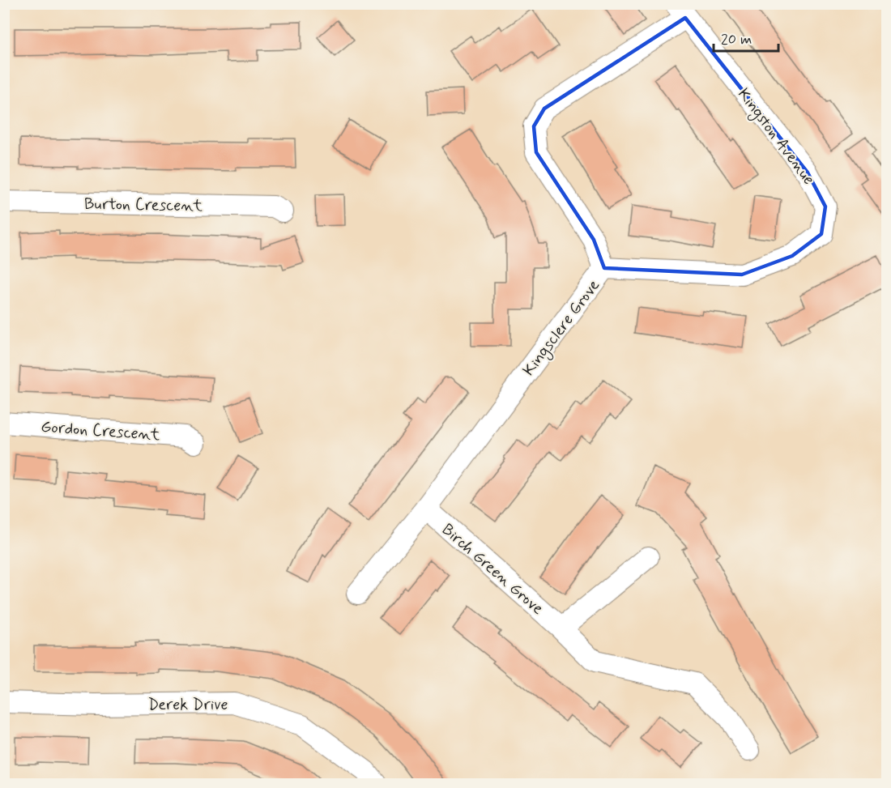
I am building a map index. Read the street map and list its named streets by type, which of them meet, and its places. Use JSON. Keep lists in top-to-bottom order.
{
  "streets": {
    "street": [
      "Kingston Avenue",
      "Burton Crescent",
      "Kingsclere Grove",
      "Gordon Crescent",
      "Birch Green Grove",
      "Derek Drive"
    ]
  },
  "crossings": [
    ["Kingston Avenue", "Kingsclere Grove"],
    ["Kingsclere Grove", "Birch Green Grove"]
  ],
  "scale_bar": "20 m"
}
